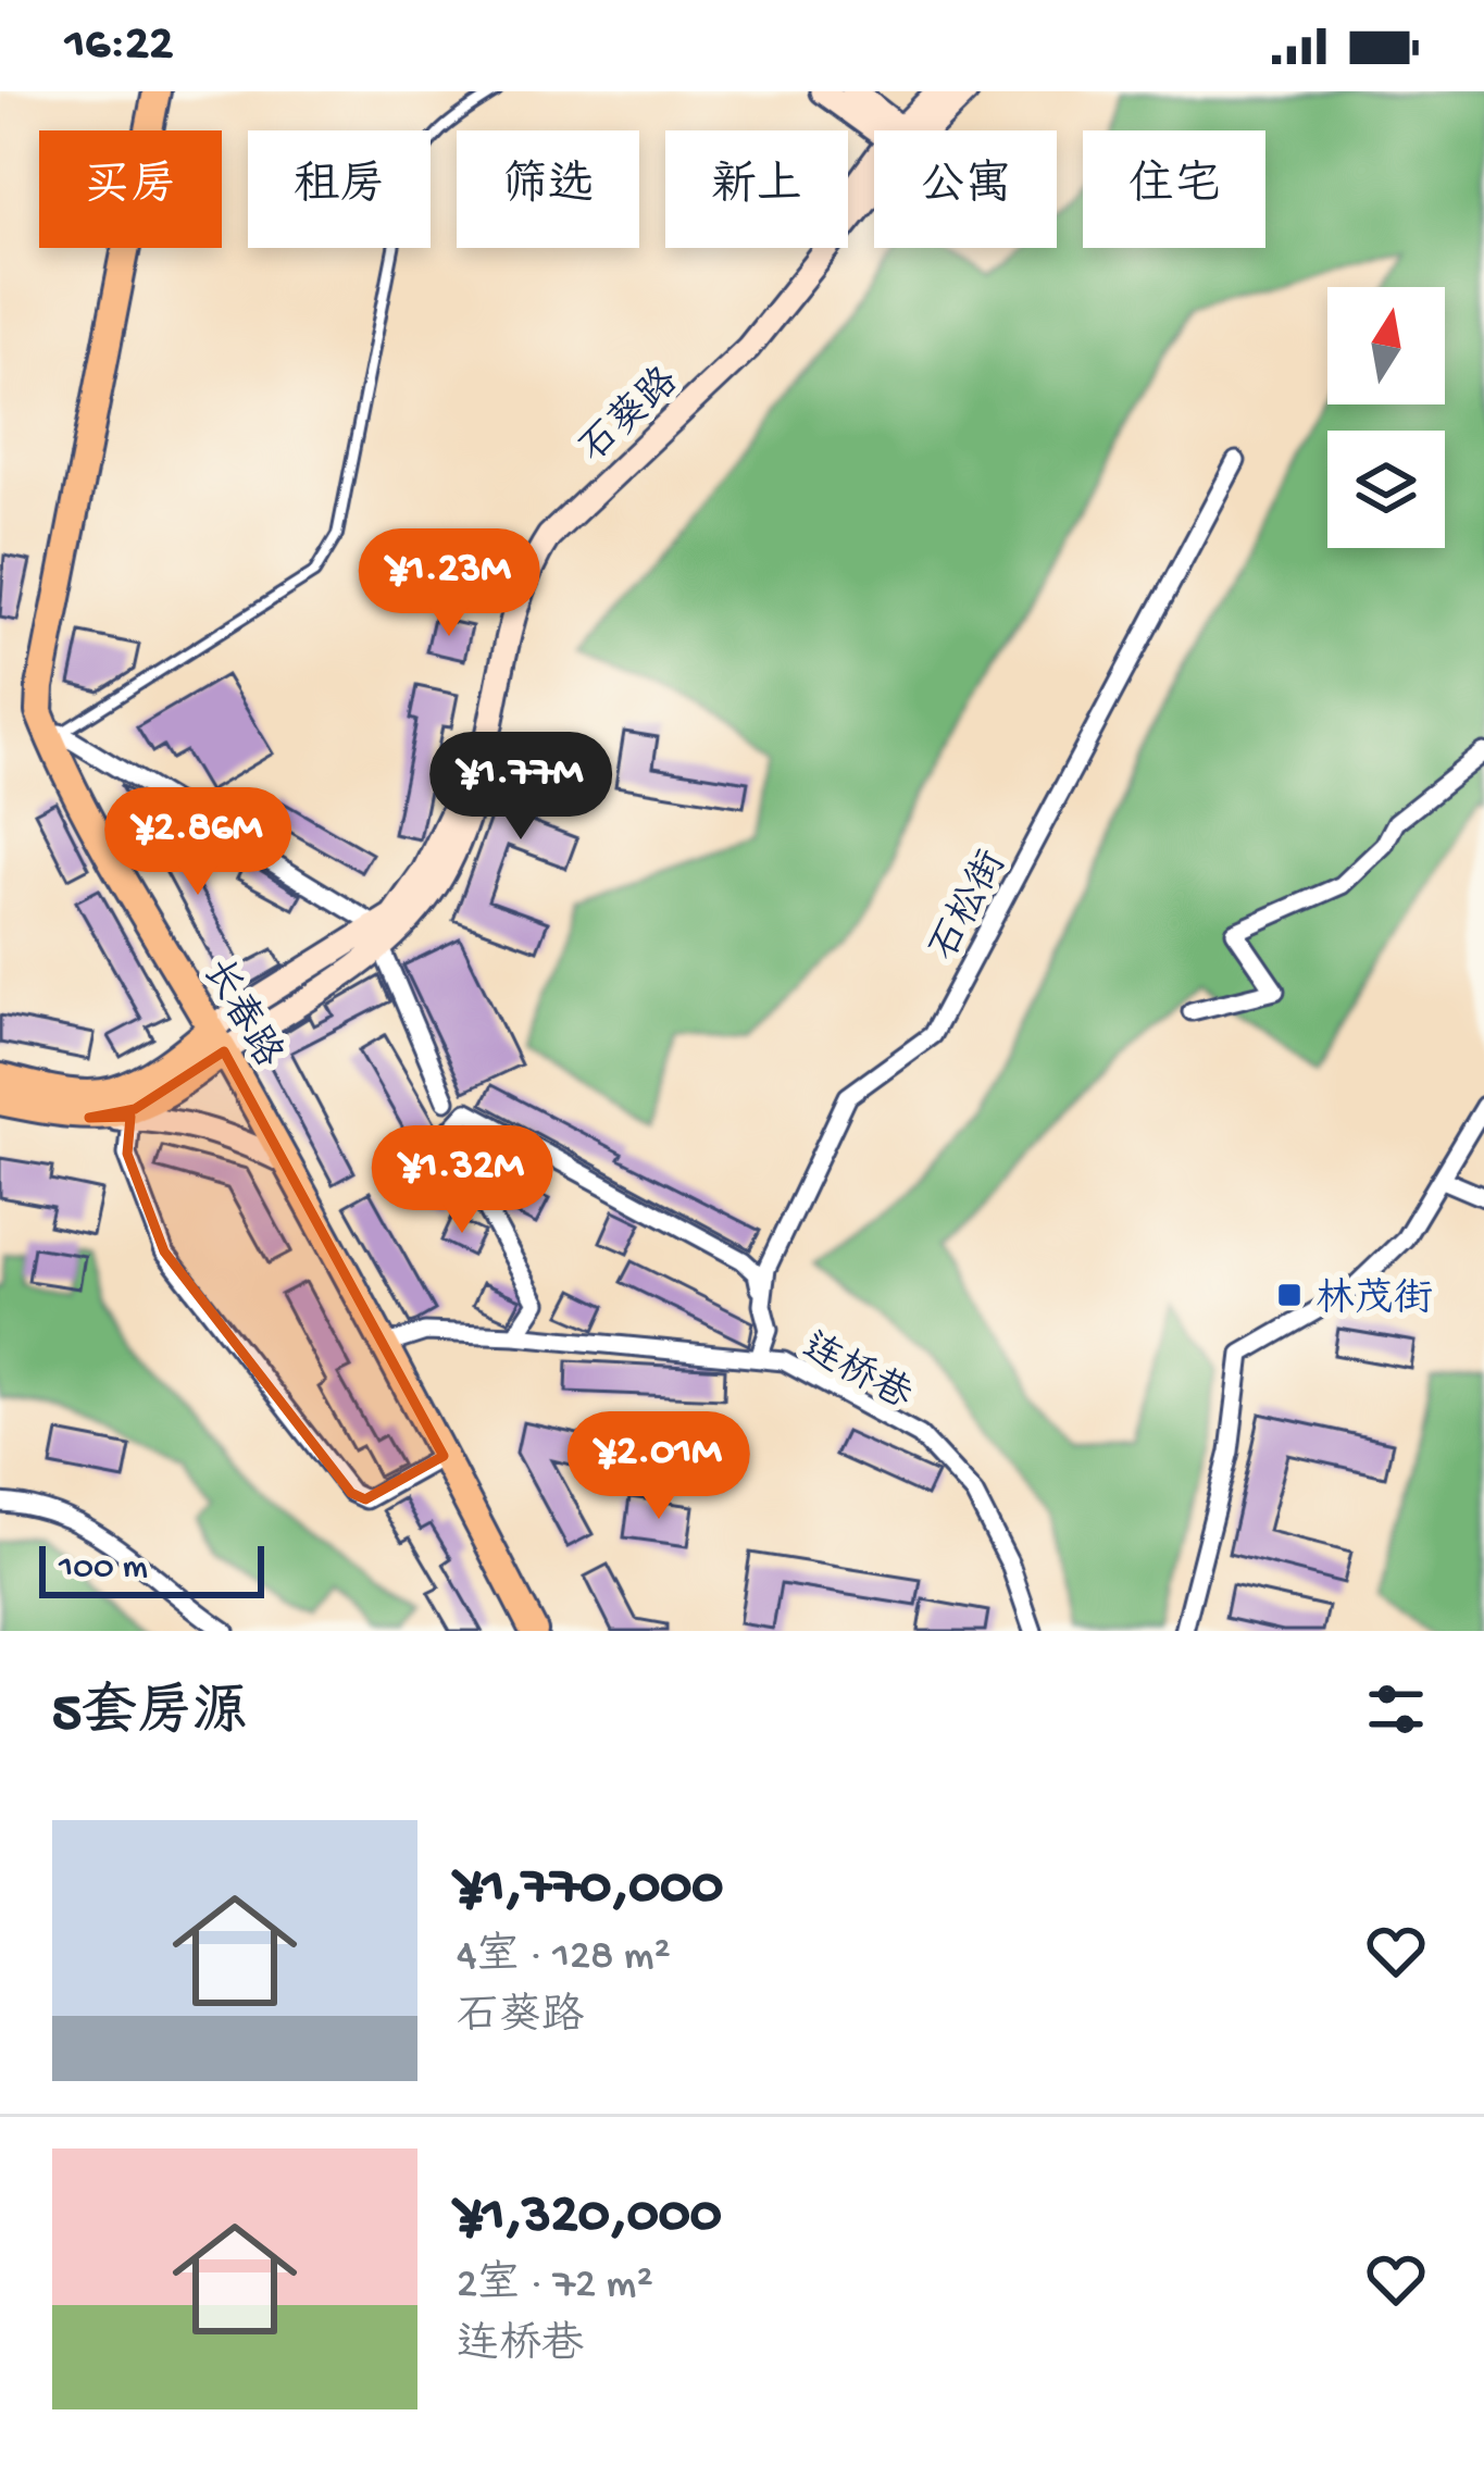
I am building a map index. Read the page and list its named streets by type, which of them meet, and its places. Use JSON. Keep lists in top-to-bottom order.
{
  "streets": {
    "main road": ["石葵路", "长春路"],
    "street": ["石松街", "连桥巷"]
  },
  "crossings": [
    ["石葵路", "长春路"],
    ["石松街", "连桥巷"],
    ["长春路", "连桥巷"]
  ],
  "places": {
    "transit": ["林茂街"]
  },
  "scale_bar": "100 m",
  "north": "top",
  "page": {
    "status": "16:22",
    "chip": [
      "买房",
      "租房",
      "筛选",
      "新上",
      "公寓",
      "住宅"
    ],
    "price": [
      "¥1.23M",
      "¥1.77M",
      "¥2.86M",
      "¥1.32M",
      "¥2.01M"
    ],
    "scale": "100 m",
    "heading": "5套房源",
    "list": [
      {
        "name": "¥1,770,000",
        "note": "4室 · 128 m² · 石葵路"
      },
      {
        "name": "¥1,320,000",
        "note": "2室 · 72 m² · 连桥巷"
      }
    ]
  }
}
